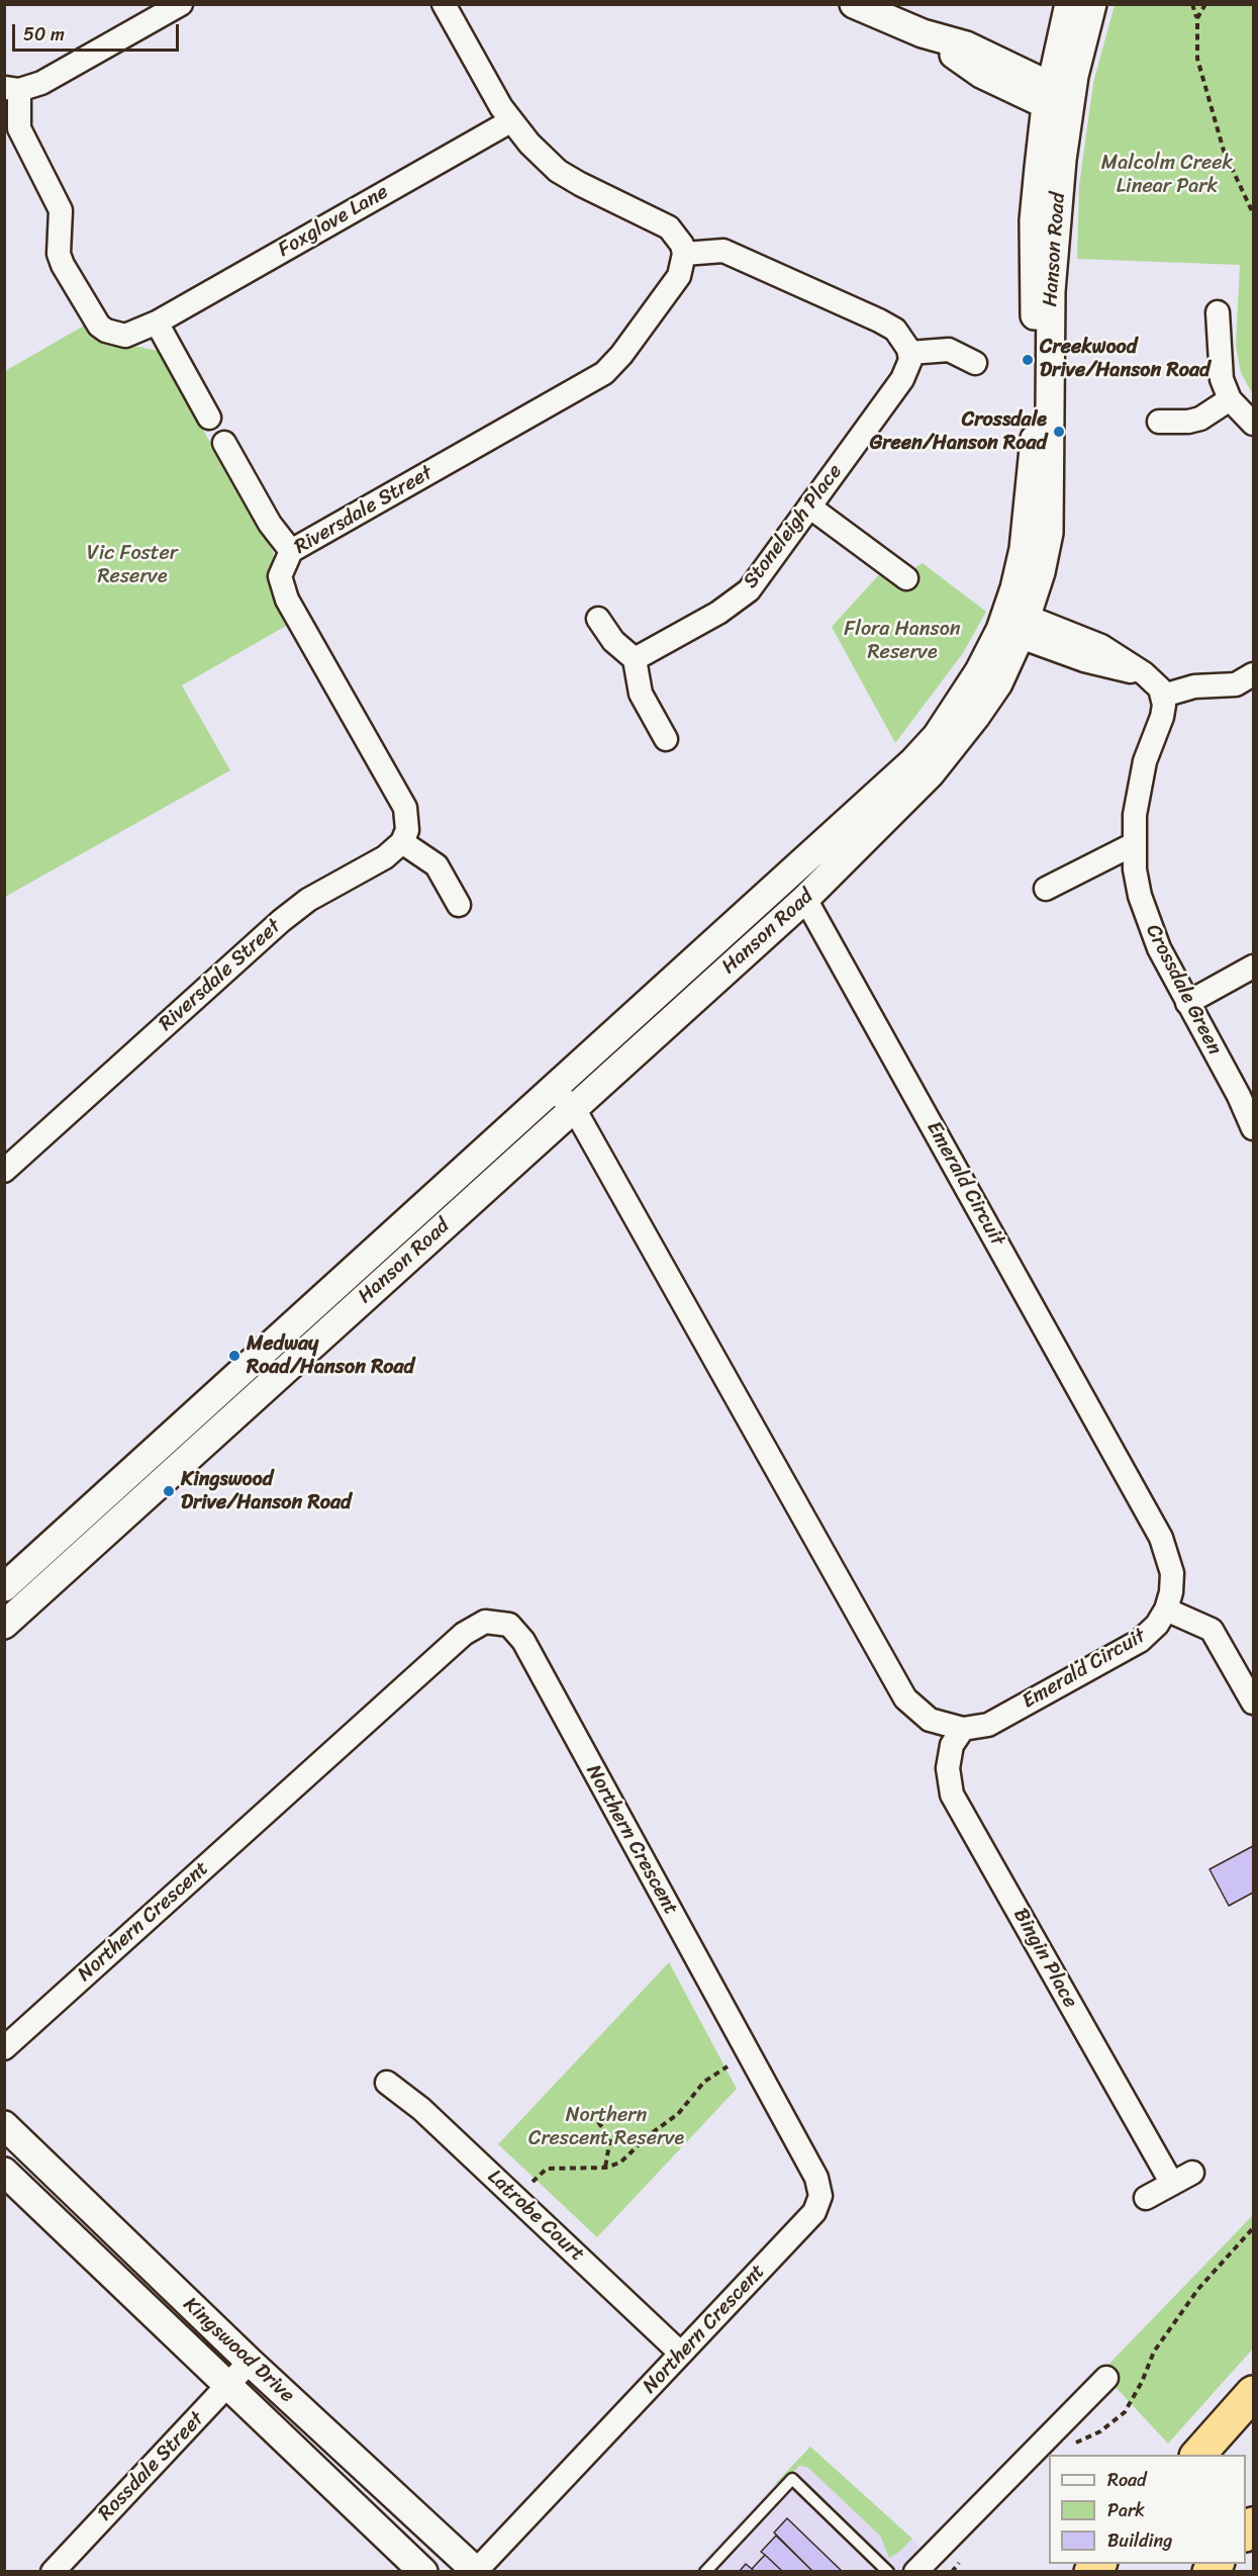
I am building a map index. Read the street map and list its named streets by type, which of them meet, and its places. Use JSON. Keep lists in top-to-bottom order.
{
  "streets": {
    "street": [
      "Foxglove Lane",
      "Hanson Road",
      "Riversdale Street",
      "Stoneleigh Place",
      "Crossdale Green",
      "Emerald Circuit",
      "Northern Crescent",
      "Bingin Place",
      "Latrobe Court",
      "Kingswood Drive",
      "Rossdale Street"
    ]
  },
  "crossings": [
    ["Hanson Road", "Emerald Circuit"],
    ["Emerald Circuit", "Bingin Place"],
    ["Northern Crescent", "Latrobe Court"],
    ["Northern Crescent", "Kingswood Drive"],
    ["Kingswood Drive", "Rossdale Street"]
  ],
  "parks": [
    "Malcolm Creek Linear Park",
    "Vic Foster Reserve",
    "Flora Hanson Reserve",
    "Northern Crescent Reserve"
  ],
  "places": [
    "Creekwood Drive/Hanson Road",
    "Crossdale Green/Hanson Road",
    "Medway Road/Hanson Road",
    "Kingswood Drive/Hanson Road"
  ],
  "legend": ["Road", "Park", "Building"],
  "scale_bar": "50 m"
}
